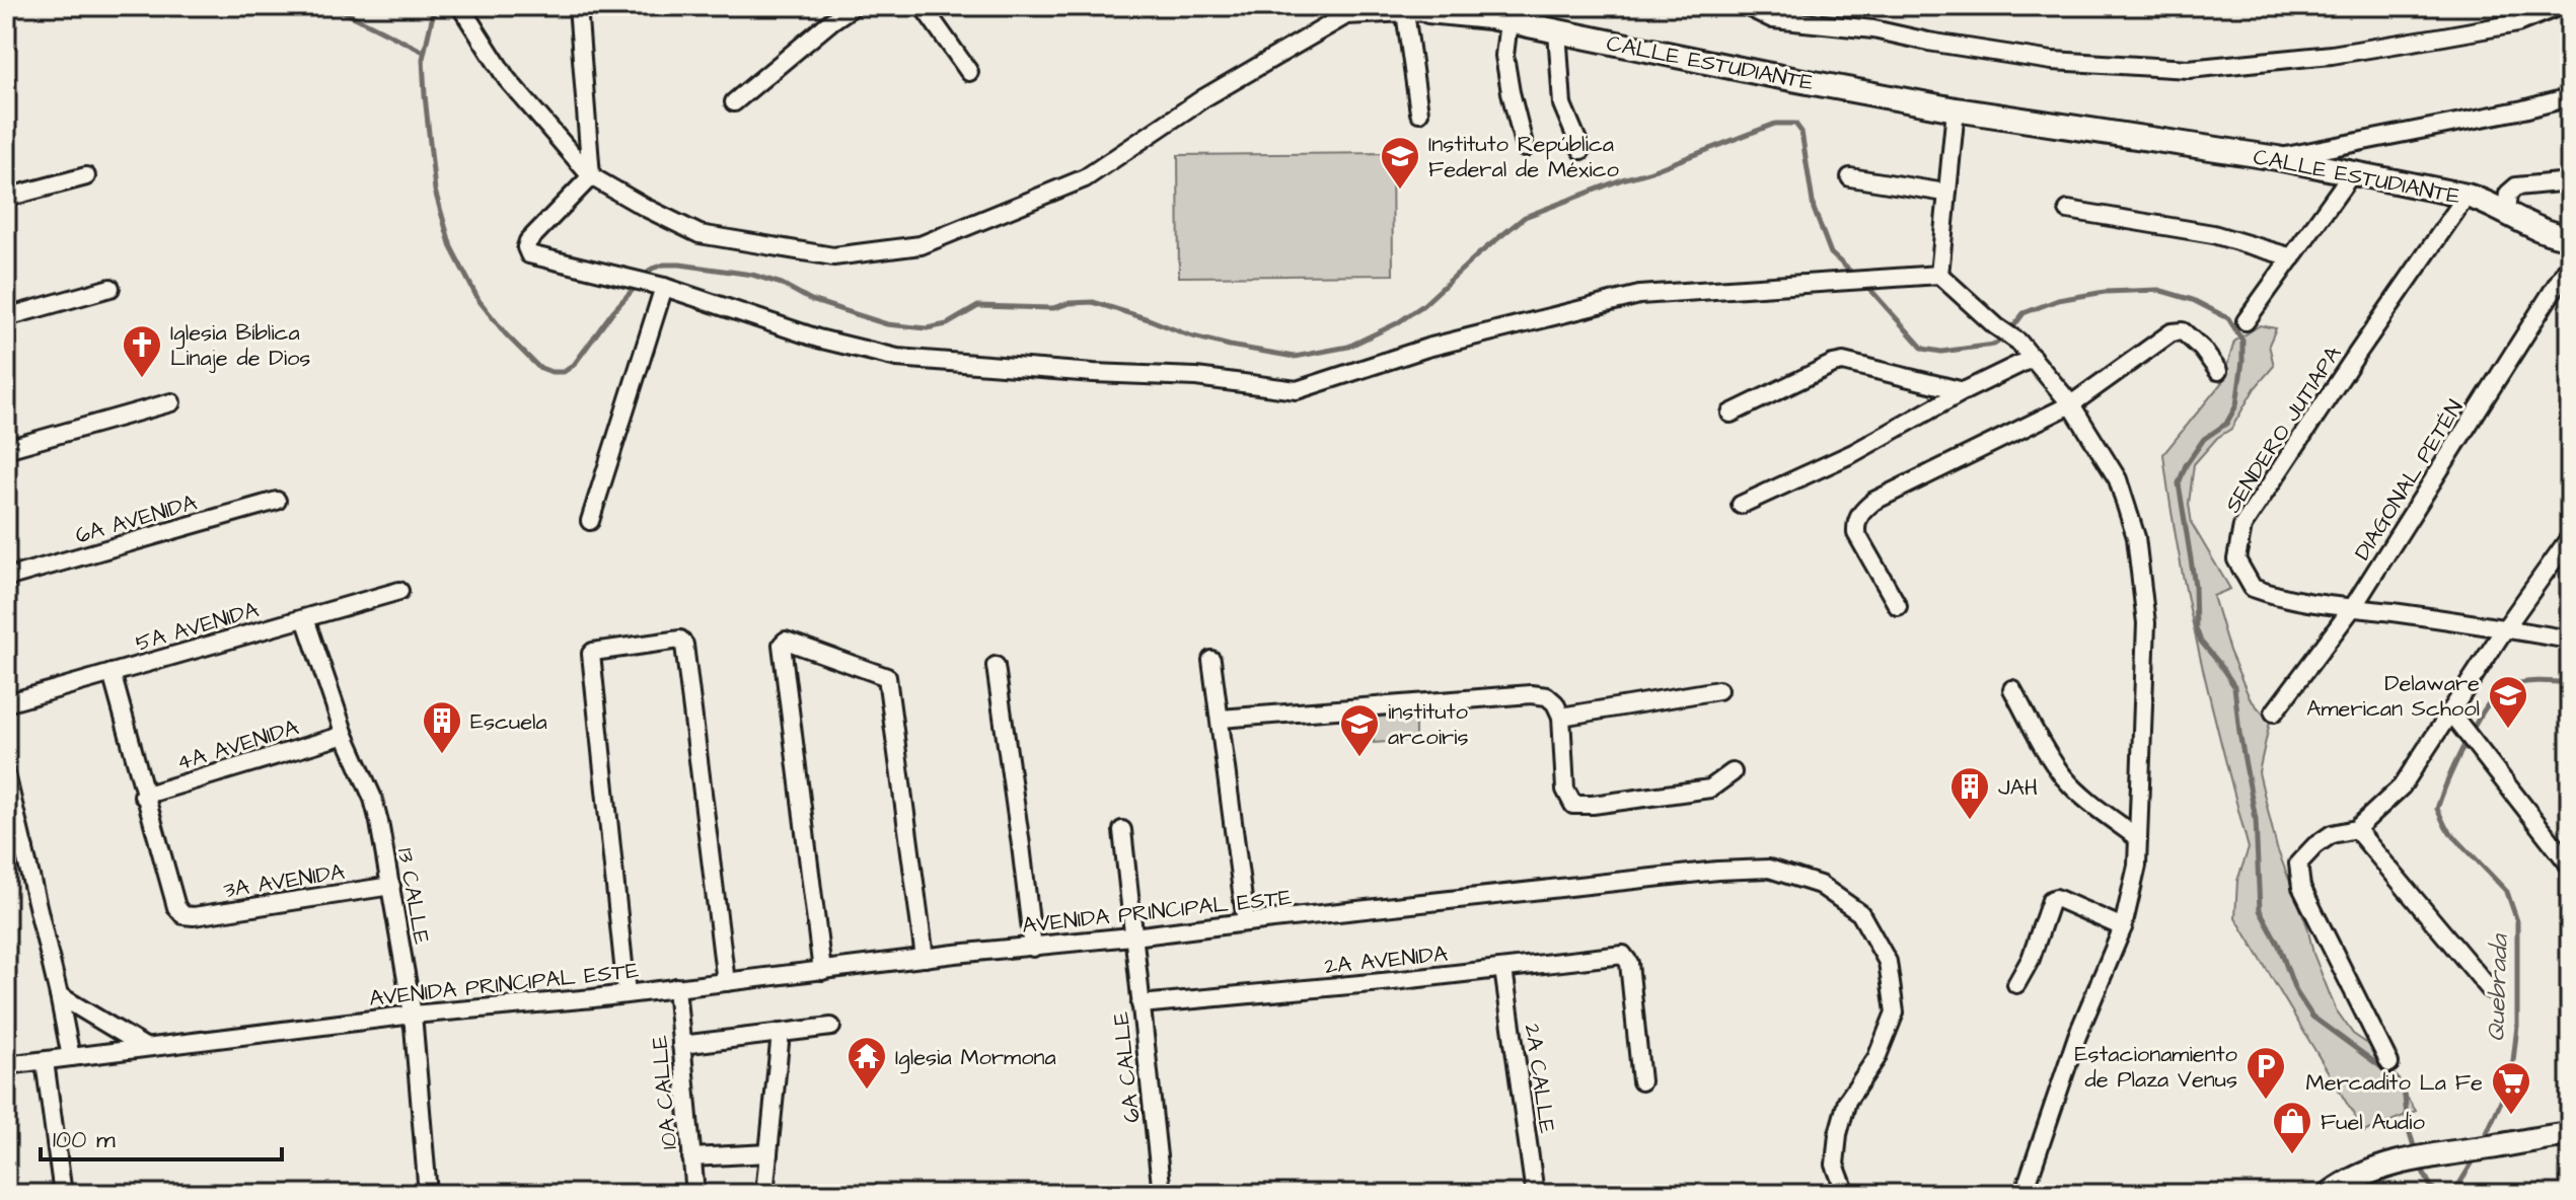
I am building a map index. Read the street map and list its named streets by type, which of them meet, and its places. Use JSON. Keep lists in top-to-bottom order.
{
  "streets": {
    "street": [
      "CALLE ESTUDIANTE",
      "SENDERO JUTIAPA",
      "DIAGONAL PETÉN",
      "6A AVENIDA",
      "5A AVENIDA",
      "4A AVENIDA",
      "3A AVENIDA",
      "13 CALLE",
      "AVENIDA PRINCIPAL ESTE",
      "2A AVENIDA",
      "6A CALLE",
      "2A CALLE",
      "10A CALLE"
    ]
  },
  "crossings": [
    ["CALLE ESTUDIANTE", "SENDERO JUTIAPA"],
    ["SENDERO JUTIAPA", "DIAGONAL PETÉN"],
    ["5A AVENIDA", "13 CALLE"],
    ["4A AVENIDA", "3A AVENIDA"],
    ["4A AVENIDA", "13 CALLE"],
    ["3A AVENIDA", "13 CALLE"],
    ["13 CALLE", "AVENIDA PRINCIPAL ESTE"],
    ["AVENIDA PRINCIPAL ESTE", "6A CALLE"],
    ["AVENIDA PRINCIPAL ESTE", "10A CALLE"],
    ["2A AVENIDA", "6A CALLE"],
    ["2A AVENIDA", "2A CALLE"]
  ],
  "water": ["Quebrada"],
  "places": {
    "school or university": ["Instituto República Federal de México", "Delaware American School", "instituto arcoiris"],
    "church": ["Iglesia Bíblica Linaje de Dios"],
    "building": ["Escuela", "JAH"],
    "temple": ["Iglesia Mormona"],
    "parking": ["Estacionamiento de Plaza Venus"],
    "supermarket": ["Mercadito La Fe"],
    "shop": ["Fuel Audio"]
  },
  "scale_bar": "100 m"
}
